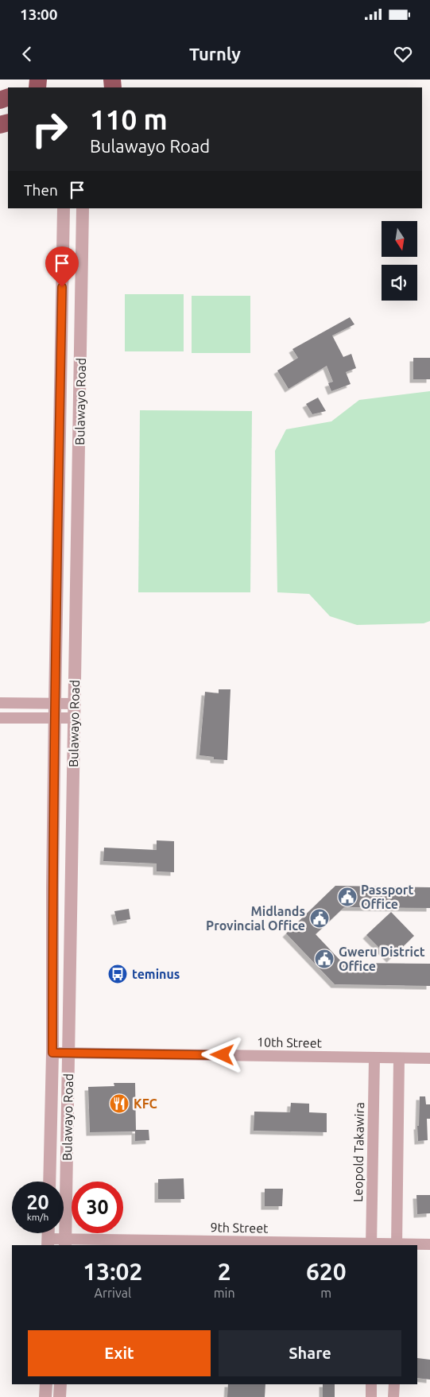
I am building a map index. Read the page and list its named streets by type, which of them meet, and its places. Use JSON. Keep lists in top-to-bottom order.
{
  "streets": {
    "street": [
      "Bulawayo Road",
      "10th Street",
      "Leopold Takawira",
      "9th Street"
    ]
  },
  "crossings": [
    ["Bulawayo Road", "10th Street"],
    ["Bulawayo Road", "9th Street"],
    ["10th Street", "Leopold Takawira"],
    ["Leopold Takawira", "9th Street"]
  ],
  "places": {
    "public building": ["Passport Office", "Midlands Provincial Office", "Gweru District Office"],
    "bus stop": ["teminus"],
    "restaurant": ["KFC"]
  },
  "north": "bottom",
  "page": {
    "status": "13:00",
    "header": "Turnly",
    "turn": ["110 m", "Bulawayo Road"],
    "then": "Then",
    "speed": "20 km/h",
    "limit": "30",
    "eta": [
      "13:02",
      "Arrival",
      "2",
      "min",
      "620",
      "m"
    ],
    "buttons": ["Exit", "Share"]
  }
}
